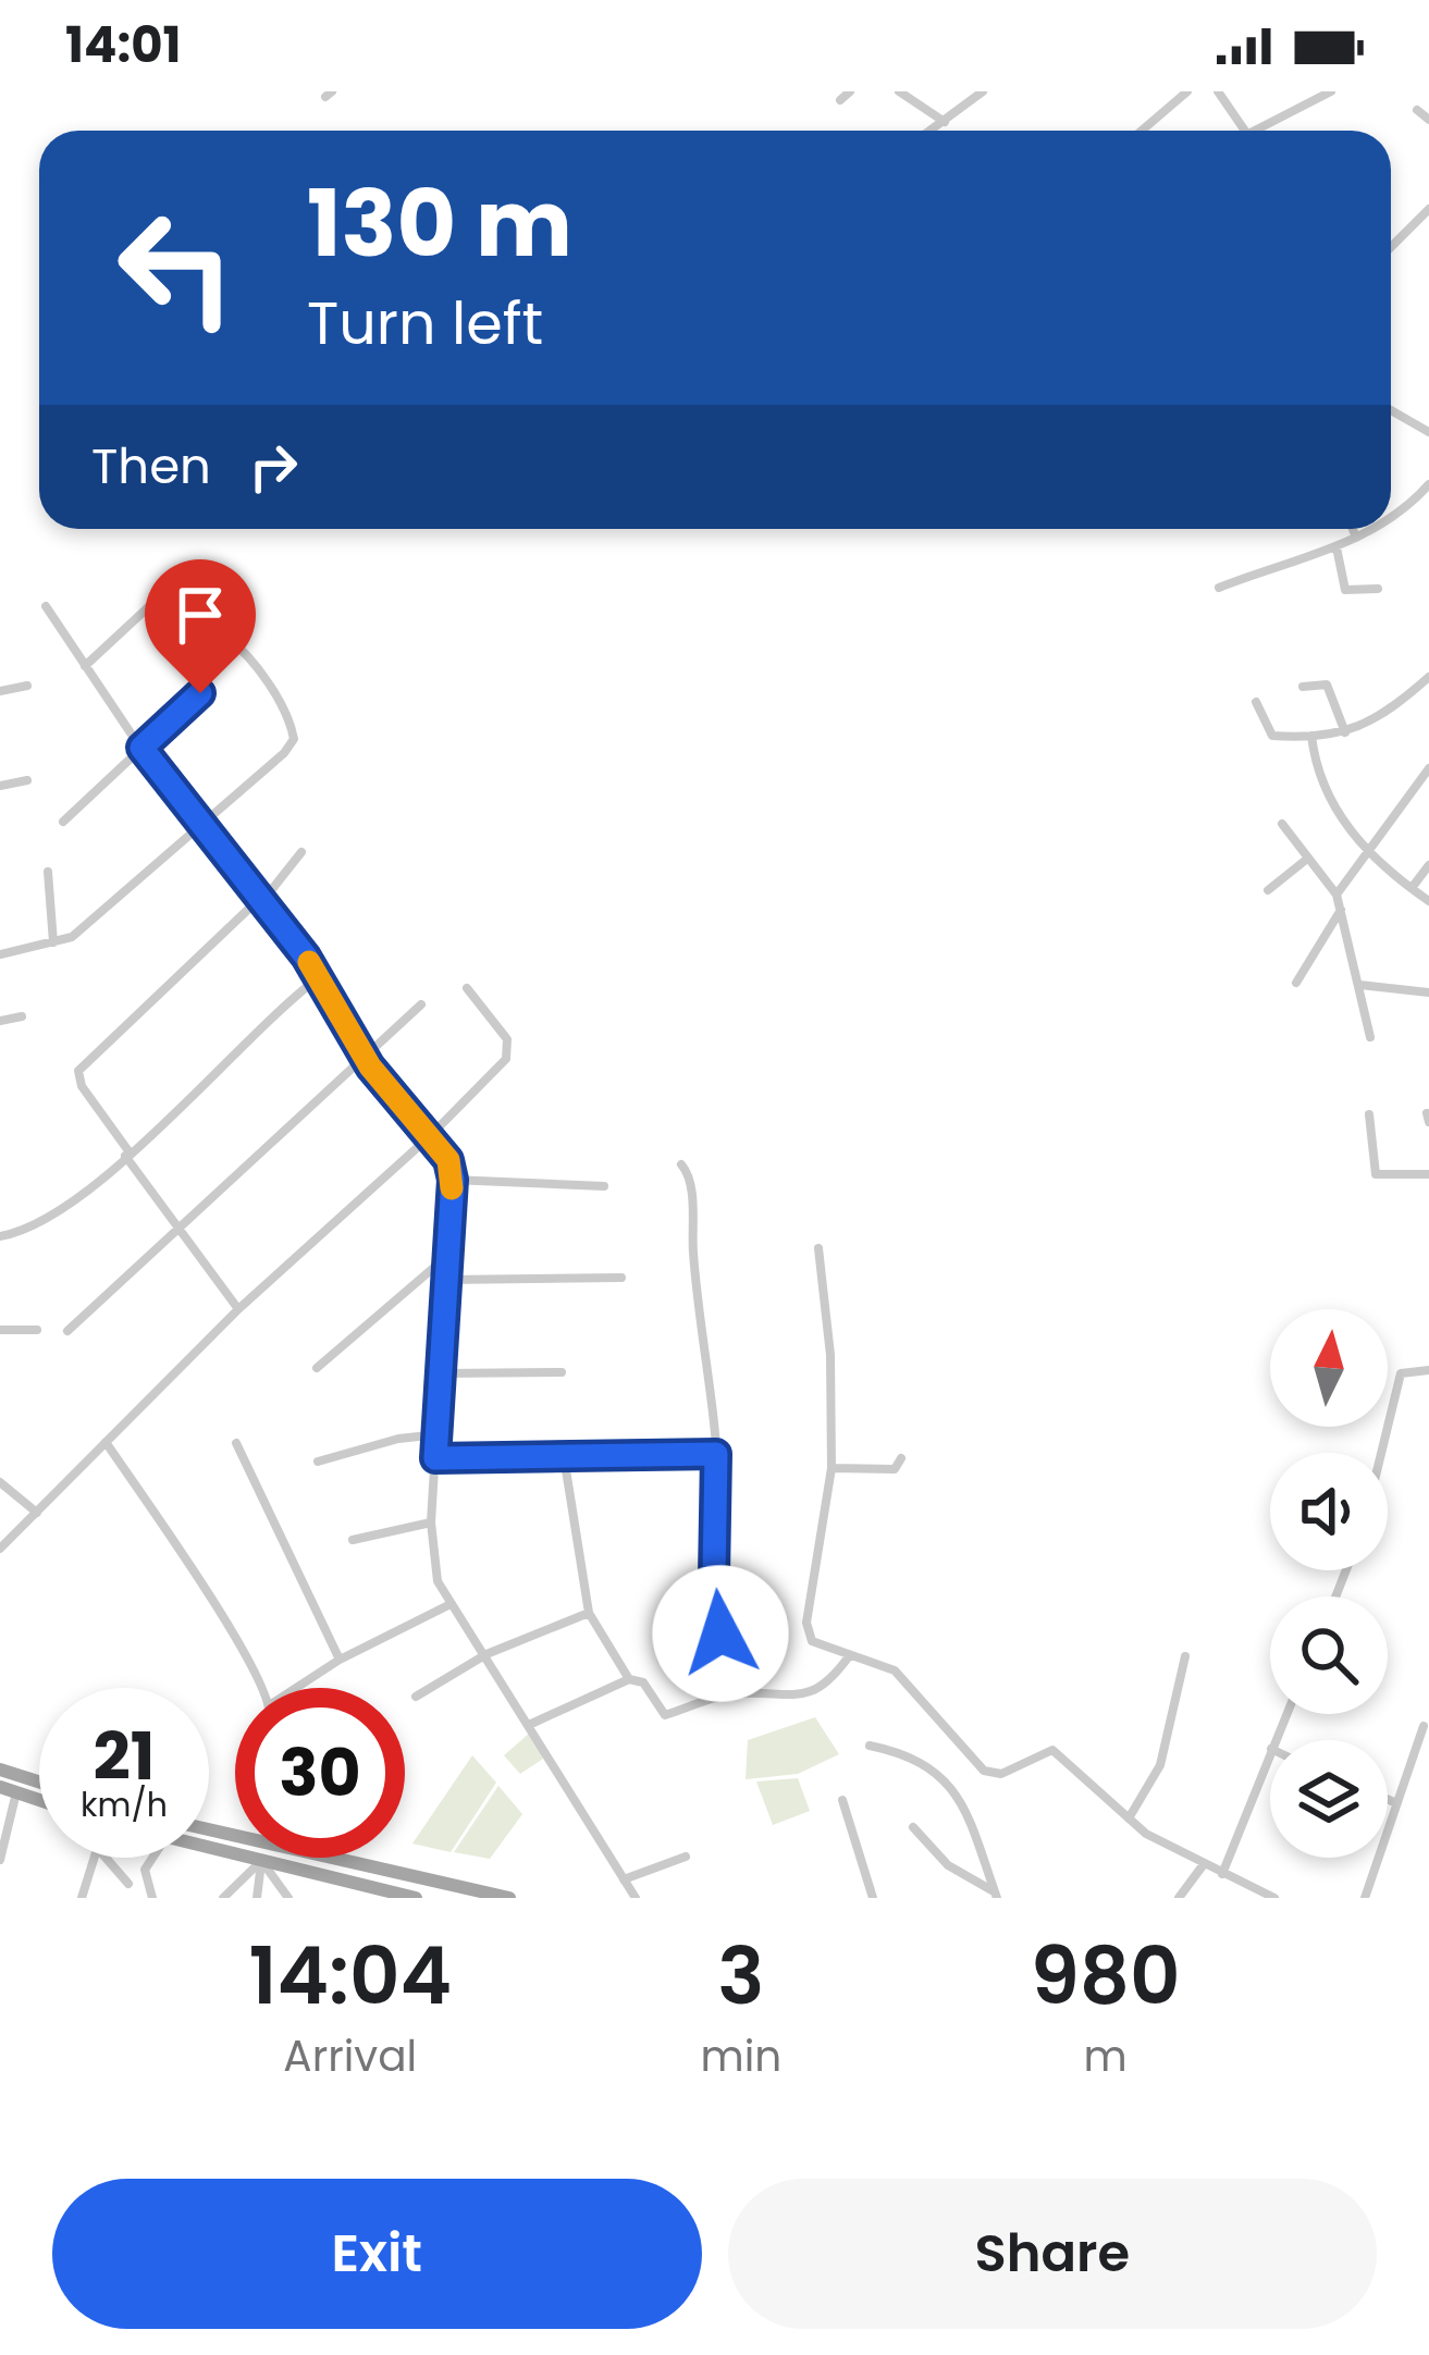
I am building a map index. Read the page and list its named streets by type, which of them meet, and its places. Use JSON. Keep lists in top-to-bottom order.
{
  "north": "top",
  "page": {
    "status": "14:01",
    "turn": ["130 m", "Turn left"],
    "then": "Then",
    "speed": "21 km/h",
    "limit": "30",
    "eta": [
      "14:04",
      "Arrival",
      "3",
      "min",
      "980",
      "m"
    ],
    "buttons": ["Exit", "Share"]
  }
}
